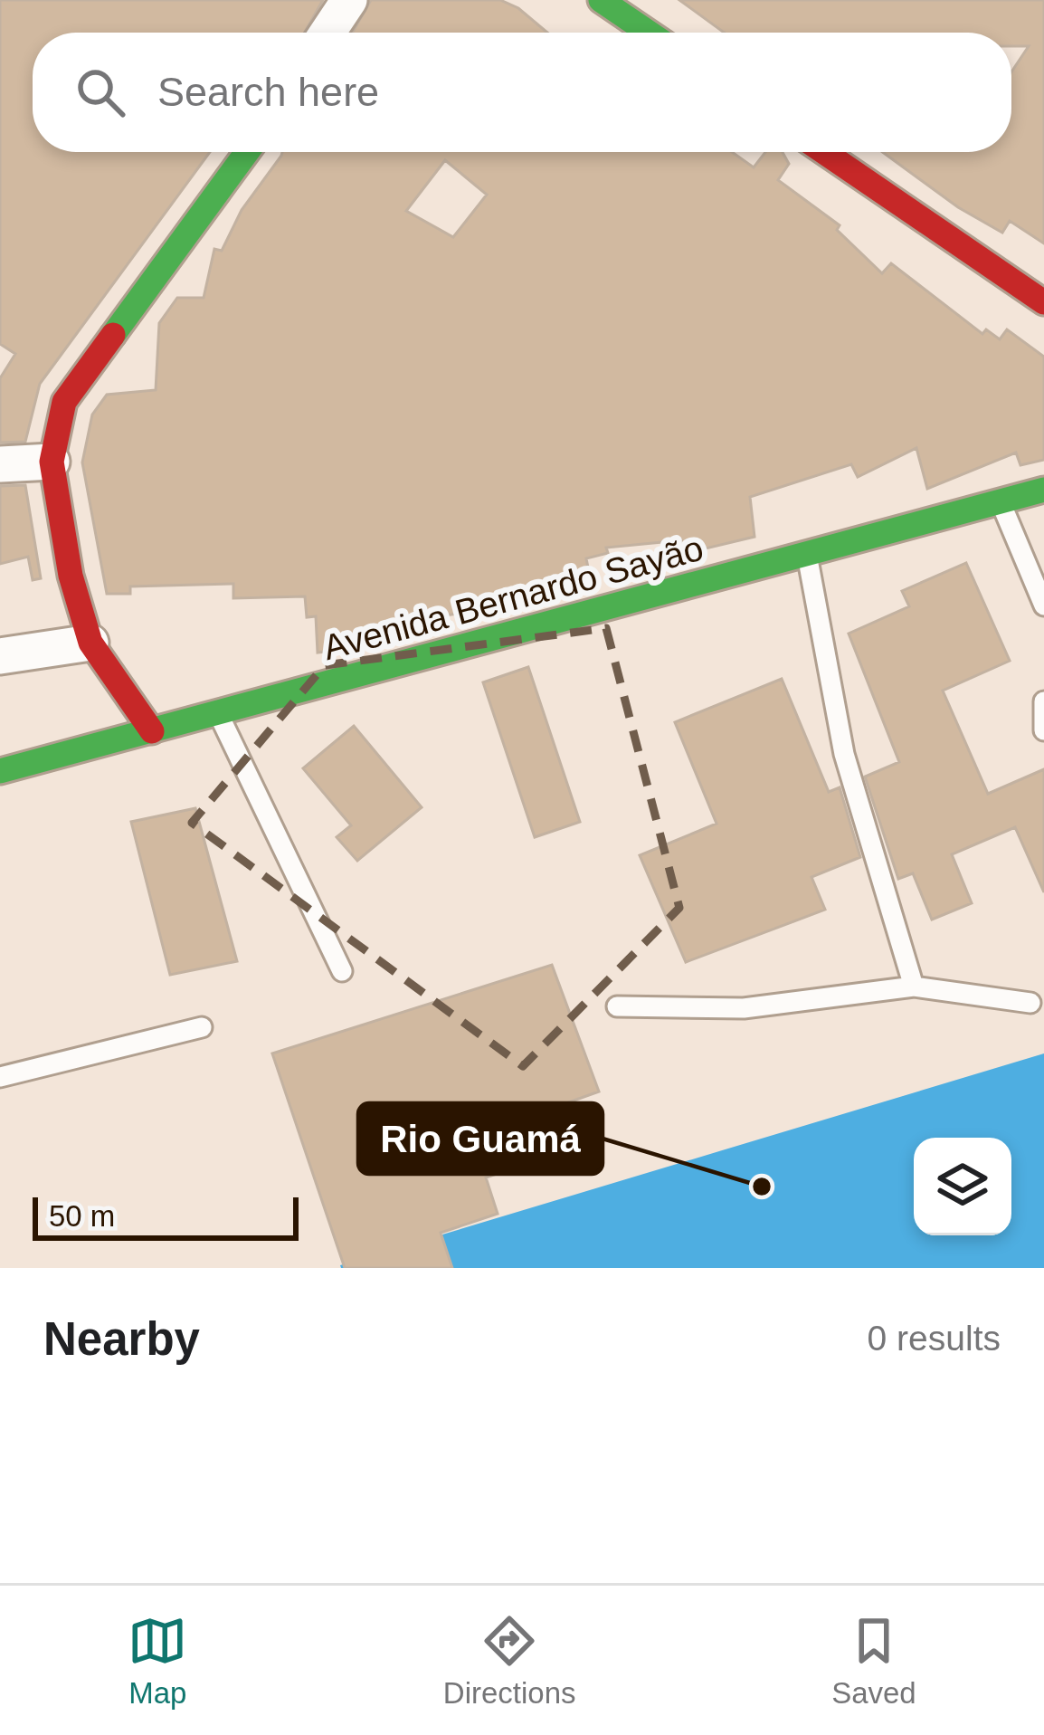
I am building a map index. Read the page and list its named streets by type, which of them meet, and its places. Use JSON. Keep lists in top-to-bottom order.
{
  "streets": {
    "main road": ["Avenida Bernardo Sayão"]
  },
  "places": ["Rio Guamá"],
  "scale_bar": "50 m",
  "page": {
    "search": "Search here",
    "scale": "50 m",
    "heading": ["Nearby", "0 results"],
    "nav": ["Map", "Directions", "Saved"]
  }
}
